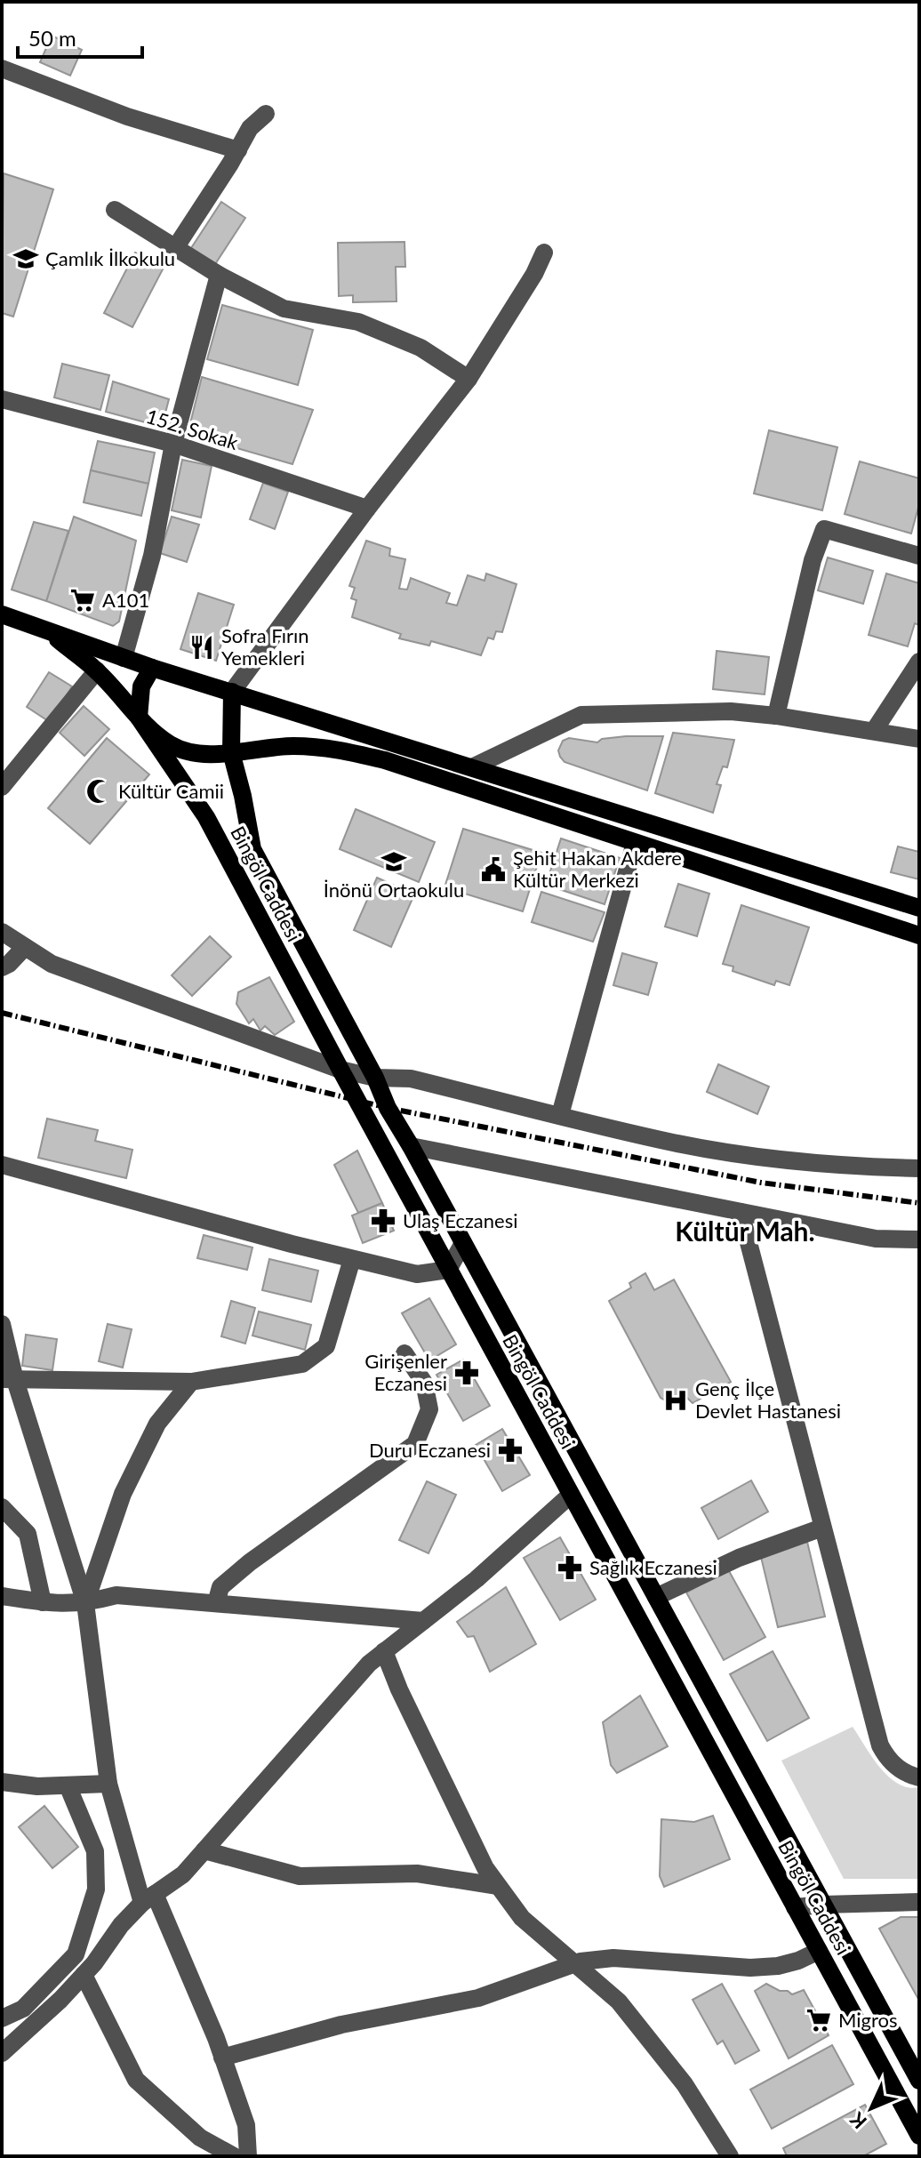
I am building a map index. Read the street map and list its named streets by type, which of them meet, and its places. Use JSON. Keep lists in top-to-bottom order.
{
  "streets": {
    "main road": ["Bingöl Caddesi"],
    "street": ["152. Sokak"]
  },
  "districts": ["Kültür Mah."],
  "places": {
    "school or university": ["Çamlık İlkokulu", "İnönü Ortaokulu"],
    "supermarket": ["A101", "Migros"],
    "restaurant": ["Sofra Fırın Yemekleri"],
    "mosque": ["Kültür Camii"],
    "public building": ["Şehit Hakan Akdere Kültür Merkezi"],
    "pharmacy": [
      "Ulaş Eczanesi",
      "Girişenler Eczanesi",
      "Duru Eczanesi",
      "Sağlık Eczanesi"
    ],
    "hospital": ["Genç İlçe Devlet Hastanesi"]
  },
  "scale_bar": "50 m",
  "north": "bottom left"
}
